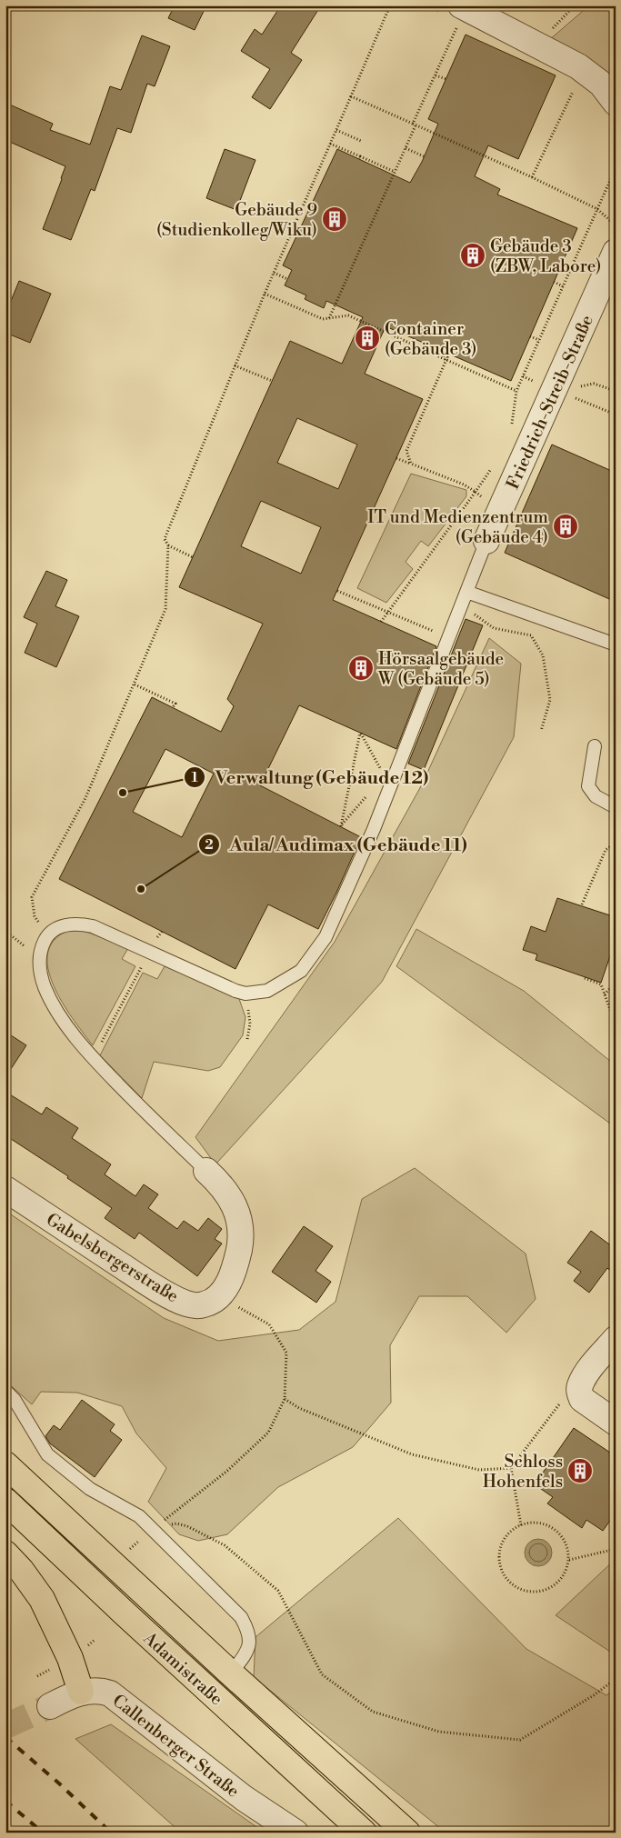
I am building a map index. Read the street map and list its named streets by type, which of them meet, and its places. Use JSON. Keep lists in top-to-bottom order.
{
  "streets": {
    "highway": ["Adamistraße"],
    "street": ["Friedrich-Streib-Straße", "Gabelsbergerstraße", "Callenberger Straße"]
  },
  "places": {
    "building": [
      "Gebäude 9 (Studienkolleg/Wiku)",
      "Gebäude 3 (ZBW, Labore)",
      "Container (Gebäude 3)",
      "IT und Medienzentrum (Gebäude 4)",
      "Hörsaalgebäude W (Gebäude 5)",
      "Schloss Hohenfels"
    ],
    "other": ["Verwaltung (Gebäude 12)", "Aula/ Audimax (Gebäude 11)"]
  }
}
